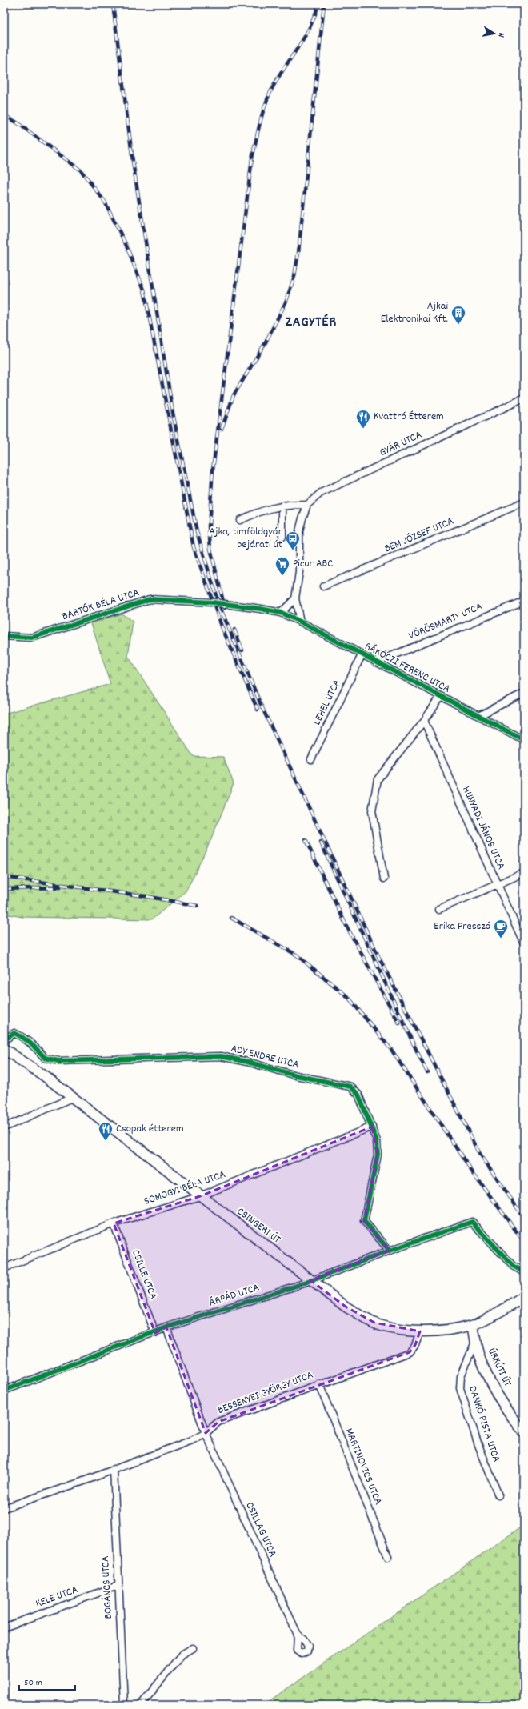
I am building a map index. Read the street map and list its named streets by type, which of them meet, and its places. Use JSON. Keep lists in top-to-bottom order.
{
  "streets": {
    "main road": ["CSINGERI ÚT", "ÚRKÚTI ÚT"],
    "street": [
      "GYÁR UTCA",
      "BEM JÓZSEF UTCA",
      "BARTÓK BÉLA UTCA",
      "VÖRÖSMARTY UTCA",
      "RÁKÓCZI FERENC UTCA",
      "LEHEL UTCA",
      "HUNYADI JÁNOS UTCA",
      "ADY ENDRE UTCA",
      "SOMOGYI BÉLA UTCA",
      "CSILLE UTCA",
      "ÁRPÁD UTCA",
      "BESSENYEI GYÖRGY UTCA",
      "DANKÓ PISTA UTCA",
      "MARTINOVICS UTCA",
      "CSILLAG UTCA",
      "BOGÁNCS UTCA",
      "KELE UTCA"
    ]
  },
  "crossings": [
    ["GYÁR UTCA", "RÁKÓCZI FERENC UTCA"],
    ["BARTÓK BÉLA UTCA", "RÁKÓCZI FERENC UTCA"],
    ["VÖRÖSMARTY UTCA", "RÁKÓCZI FERENC UTCA"],
    ["RÁKÓCZI FERENC UTCA", "LEHEL UTCA"],
    ["ADY ENDRE UTCA", "SOMOGYI BÉLA UTCA"],
    ["ADY ENDRE UTCA", "ÁRPÁD UTCA"],
    ["SOMOGYI BÉLA UTCA", "CSINGERI ÚT"],
    ["SOMOGYI BÉLA UTCA", "CSILLE UTCA"],
    ["CSINGERI ÚT", "ÁRPÁD UTCA"],
    ["CSINGERI ÚT", "ÚRKÚTI ÚT"],
    ["CSINGERI ÚT", "BESSENYEI GYÖRGY UTCA"],
    ["CSILLE UTCA", "ÁRPÁD UTCA"],
    ["ÚRKÚTI ÚT", "DANKÓ PISTA UTCA"],
    ["BESSENYEI GYÖRGY UTCA", "MARTINOVICS UTCA"],
    ["BESSENYEI GYÖRGY UTCA", "CSILLAG UTCA"],
    ["BESSENYEI GYÖRGY UTCA", "BOGÁNCS UTCA"],
    ["BOGÁNCS UTCA", "KELE UTCA"]
  ],
  "districts": ["ZAGYTÉR"],
  "places": {
    "building": ["Ajkai Elektronikai Kft."],
    "restaurant": ["Kvattró Étterem", "Csopak étterem"],
    "bus stop": ["Ajka, timföldgyár bejárati út"],
    "supermarket": ["Picur ABC"],
    "cafe": ["Erika Presszó"]
  },
  "scale_bar": "50 m",
  "north": "right"
}
